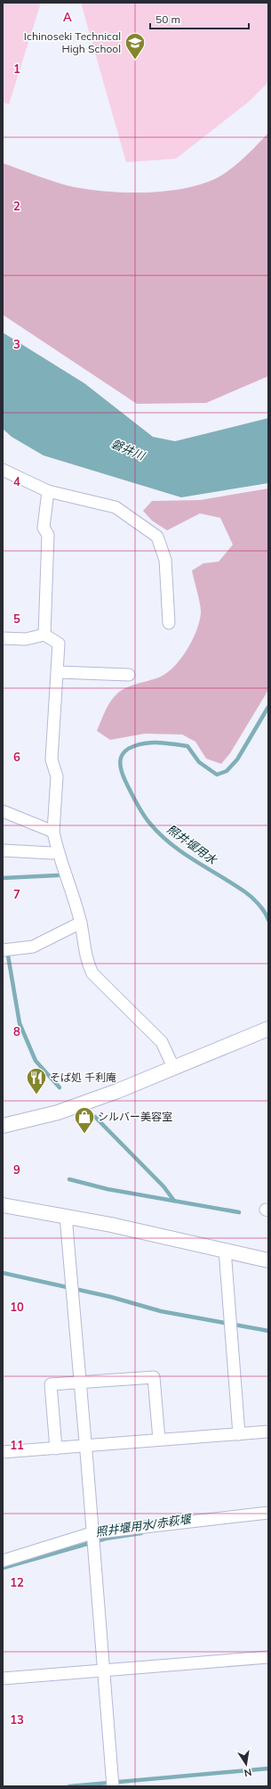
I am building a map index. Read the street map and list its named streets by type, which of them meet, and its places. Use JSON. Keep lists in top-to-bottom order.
{
  "water": ["磐井川", "照井堰用水", "照井堰用水/赤萩堰"],
  "places": {
    "school or university": ["Ichinoseki Technical High School"],
    "restaurant": ["そば処 千利庵"],
    "shop": ["シルバー美容室"]
  },
  "scale_bar": "50 m",
  "north": "bottom",
  "grid": {
    "columns": ["A"],
    "rows": [
      "1",
      "2",
      "3",
      "4",
      "5",
      "6",
      "7",
      "8",
      "9",
      "10",
      "11",
      "12",
      "13"
    ]
  }
}
